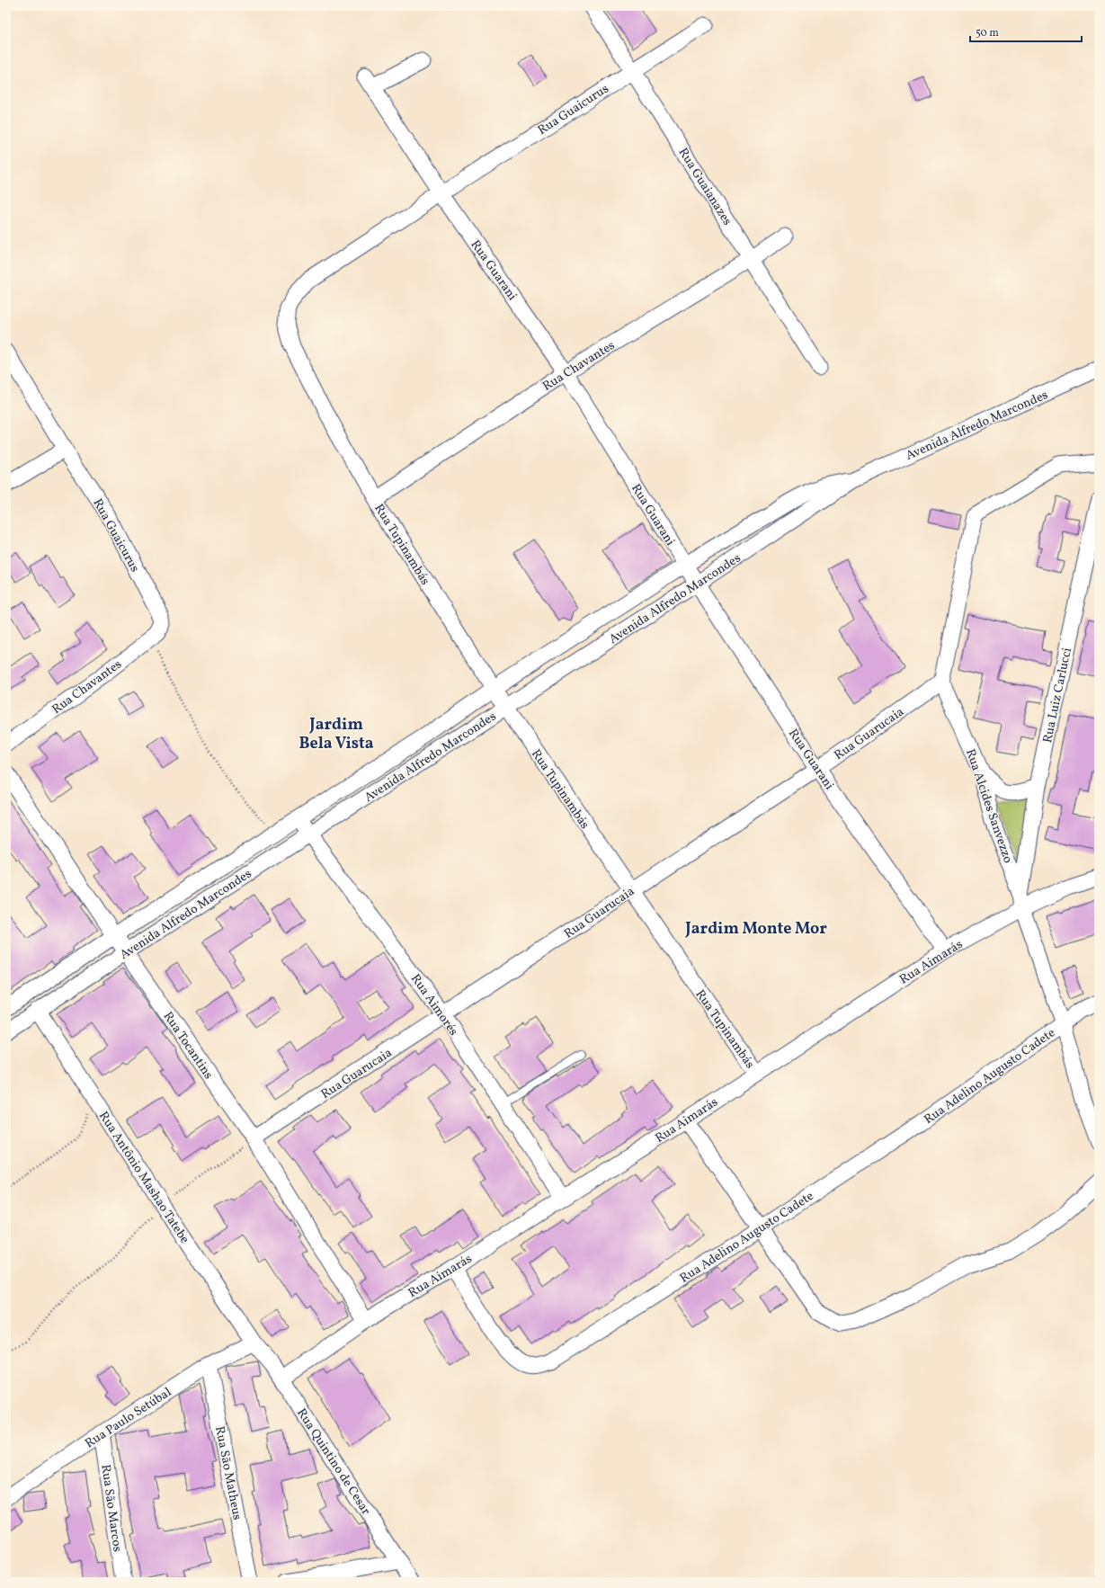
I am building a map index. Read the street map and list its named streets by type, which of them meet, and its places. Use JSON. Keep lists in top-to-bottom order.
{
  "streets": {
    "street": [
      "Rua Guaicurus",
      "Rua Guaianazes",
      "Rua Guarani",
      "Rua Chavantes",
      "Avenida Alfredo Marcondes",
      "Rua Tupinambás",
      "Rua Luiz Carlucci",
      "Rua Guarucaia",
      "Rua Alcides Sanvezzo",
      "Rua Aimarás",
      "Rua Aimorés",
      "Rua Tocantins",
      "Rua Adelino Augusto Cadete",
      "Rua Antônio Mashao Tatebe",
      "Rua Paulo Setúbal",
      "Rua Quintino de Cesar",
      "Rua São Matheus",
      "Rua São Marcos"
    ]
  },
  "crossings": [
    ["Rua Guaicurus", "Rua Guaianazes"],
    ["Rua Guaicurus", "Rua Guarani"],
    ["Rua Guaicurus", "Rua Chavantes"],
    ["Rua Guaicurus", "Rua Tupinambás"],
    ["Rua Guaianazes", "Rua Chavantes"],
    ["Rua Guarani", "Rua Chavantes"],
    ["Rua Guarani", "Avenida Alfredo Marcondes"],
    ["Rua Guarani", "Rua Guarucaia"],
    ["Rua Guarani", "Rua Aimarás"],
    ["Rua Chavantes", "Rua Tupinambás"],
    ["Avenida Alfredo Marcondes", "Rua Tupinambás"],
    ["Avenida Alfredo Marcondes", "Rua Aimorés"],
    ["Avenida Alfredo Marcondes", "Rua Tocantins"],
    ["Avenida Alfredo Marcondes", "Rua Antônio Mashao Tatebe"],
    ["Rua Tupinambás", "Rua Guarucaia"],
    ["Rua Tupinambás", "Rua Aimarás"],
    ["Rua Luiz Carlucci", "Rua Alcides Sanvezzo"],
    ["Rua Guarucaia", "Rua Alcides Sanvezzo"],
    ["Rua Guarucaia", "Rua Aimorés"],
    ["Rua Guarucaia", "Rua Tocantins"],
    ["Rua Alcides Sanvezzo", "Rua Aimarás"],
    ["Rua Alcides Sanvezzo", "Rua Adelino Augusto Cadete"],
    ["Rua Aimarás", "Rua Aimorés"],
    ["Rua Aimarás", "Rua Tocantins"],
    ["Rua Aimarás", "Rua Adelino Augusto Cadete"],
    ["Rua Aimarás", "Rua Quintino de Cesar"],
    ["Rua Antônio Mashao Tatebe", "Rua Paulo Setúbal"],
    ["Rua Antônio Mashao Tatebe", "Rua Quintino de Cesar"],
    ["Rua Paulo Setúbal", "Rua Quintino de Cesar"],
    ["Rua Paulo Setúbal", "Rua São Matheus"],
    ["Rua Paulo Setúbal", "Rua São Marcos"]
  ],
  "districts": ["Jardim Bela Vista", "Jardim Monte Mor"],
  "scale_bar": "50 m"
}
